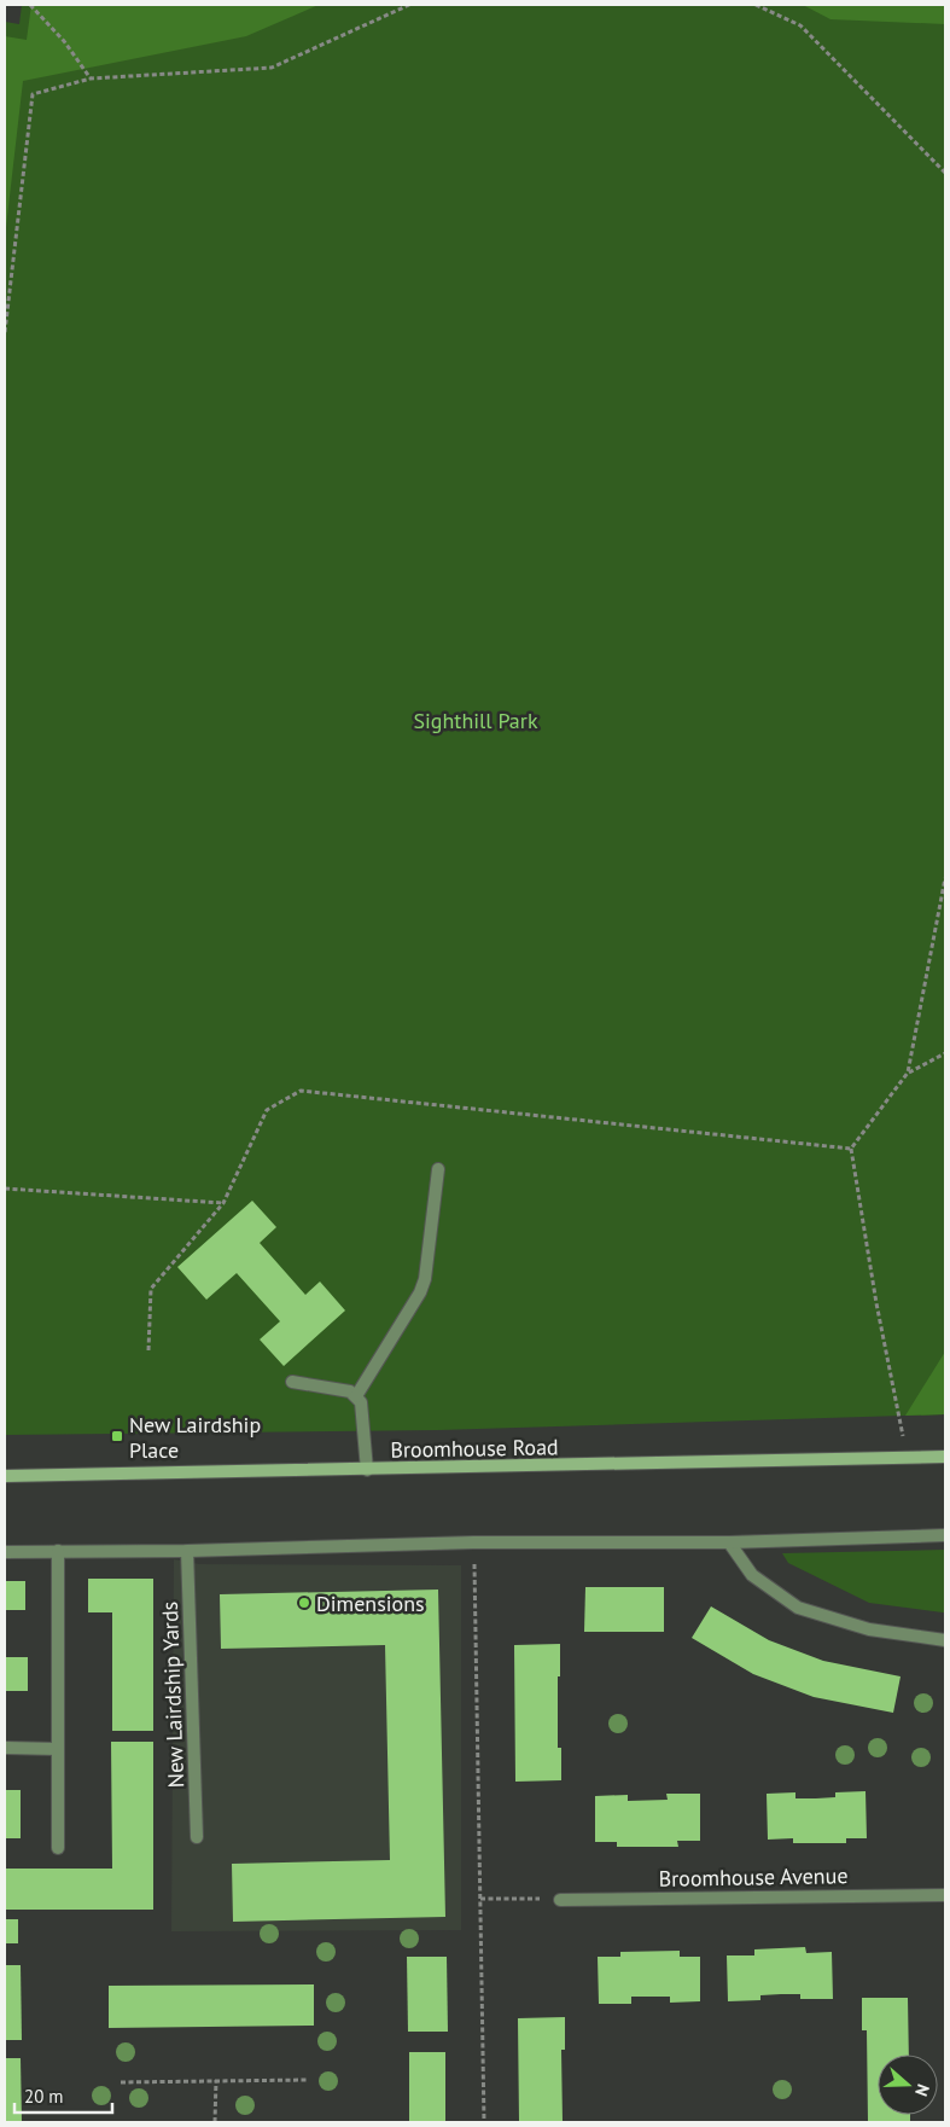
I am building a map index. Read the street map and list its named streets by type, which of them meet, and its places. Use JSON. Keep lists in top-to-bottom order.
{
  "streets": {
    "main road": ["Broomhouse Road"],
    "street": ["New Lairdship Yards", "Broomhouse Avenue"]
  },
  "parks": ["Sighthill Park"],
  "places": {
    "transit": ["New Lairdship Place"],
    "other": ["Dimensions"]
  },
  "scale_bar": "20 m",
  "north": "right"
}
